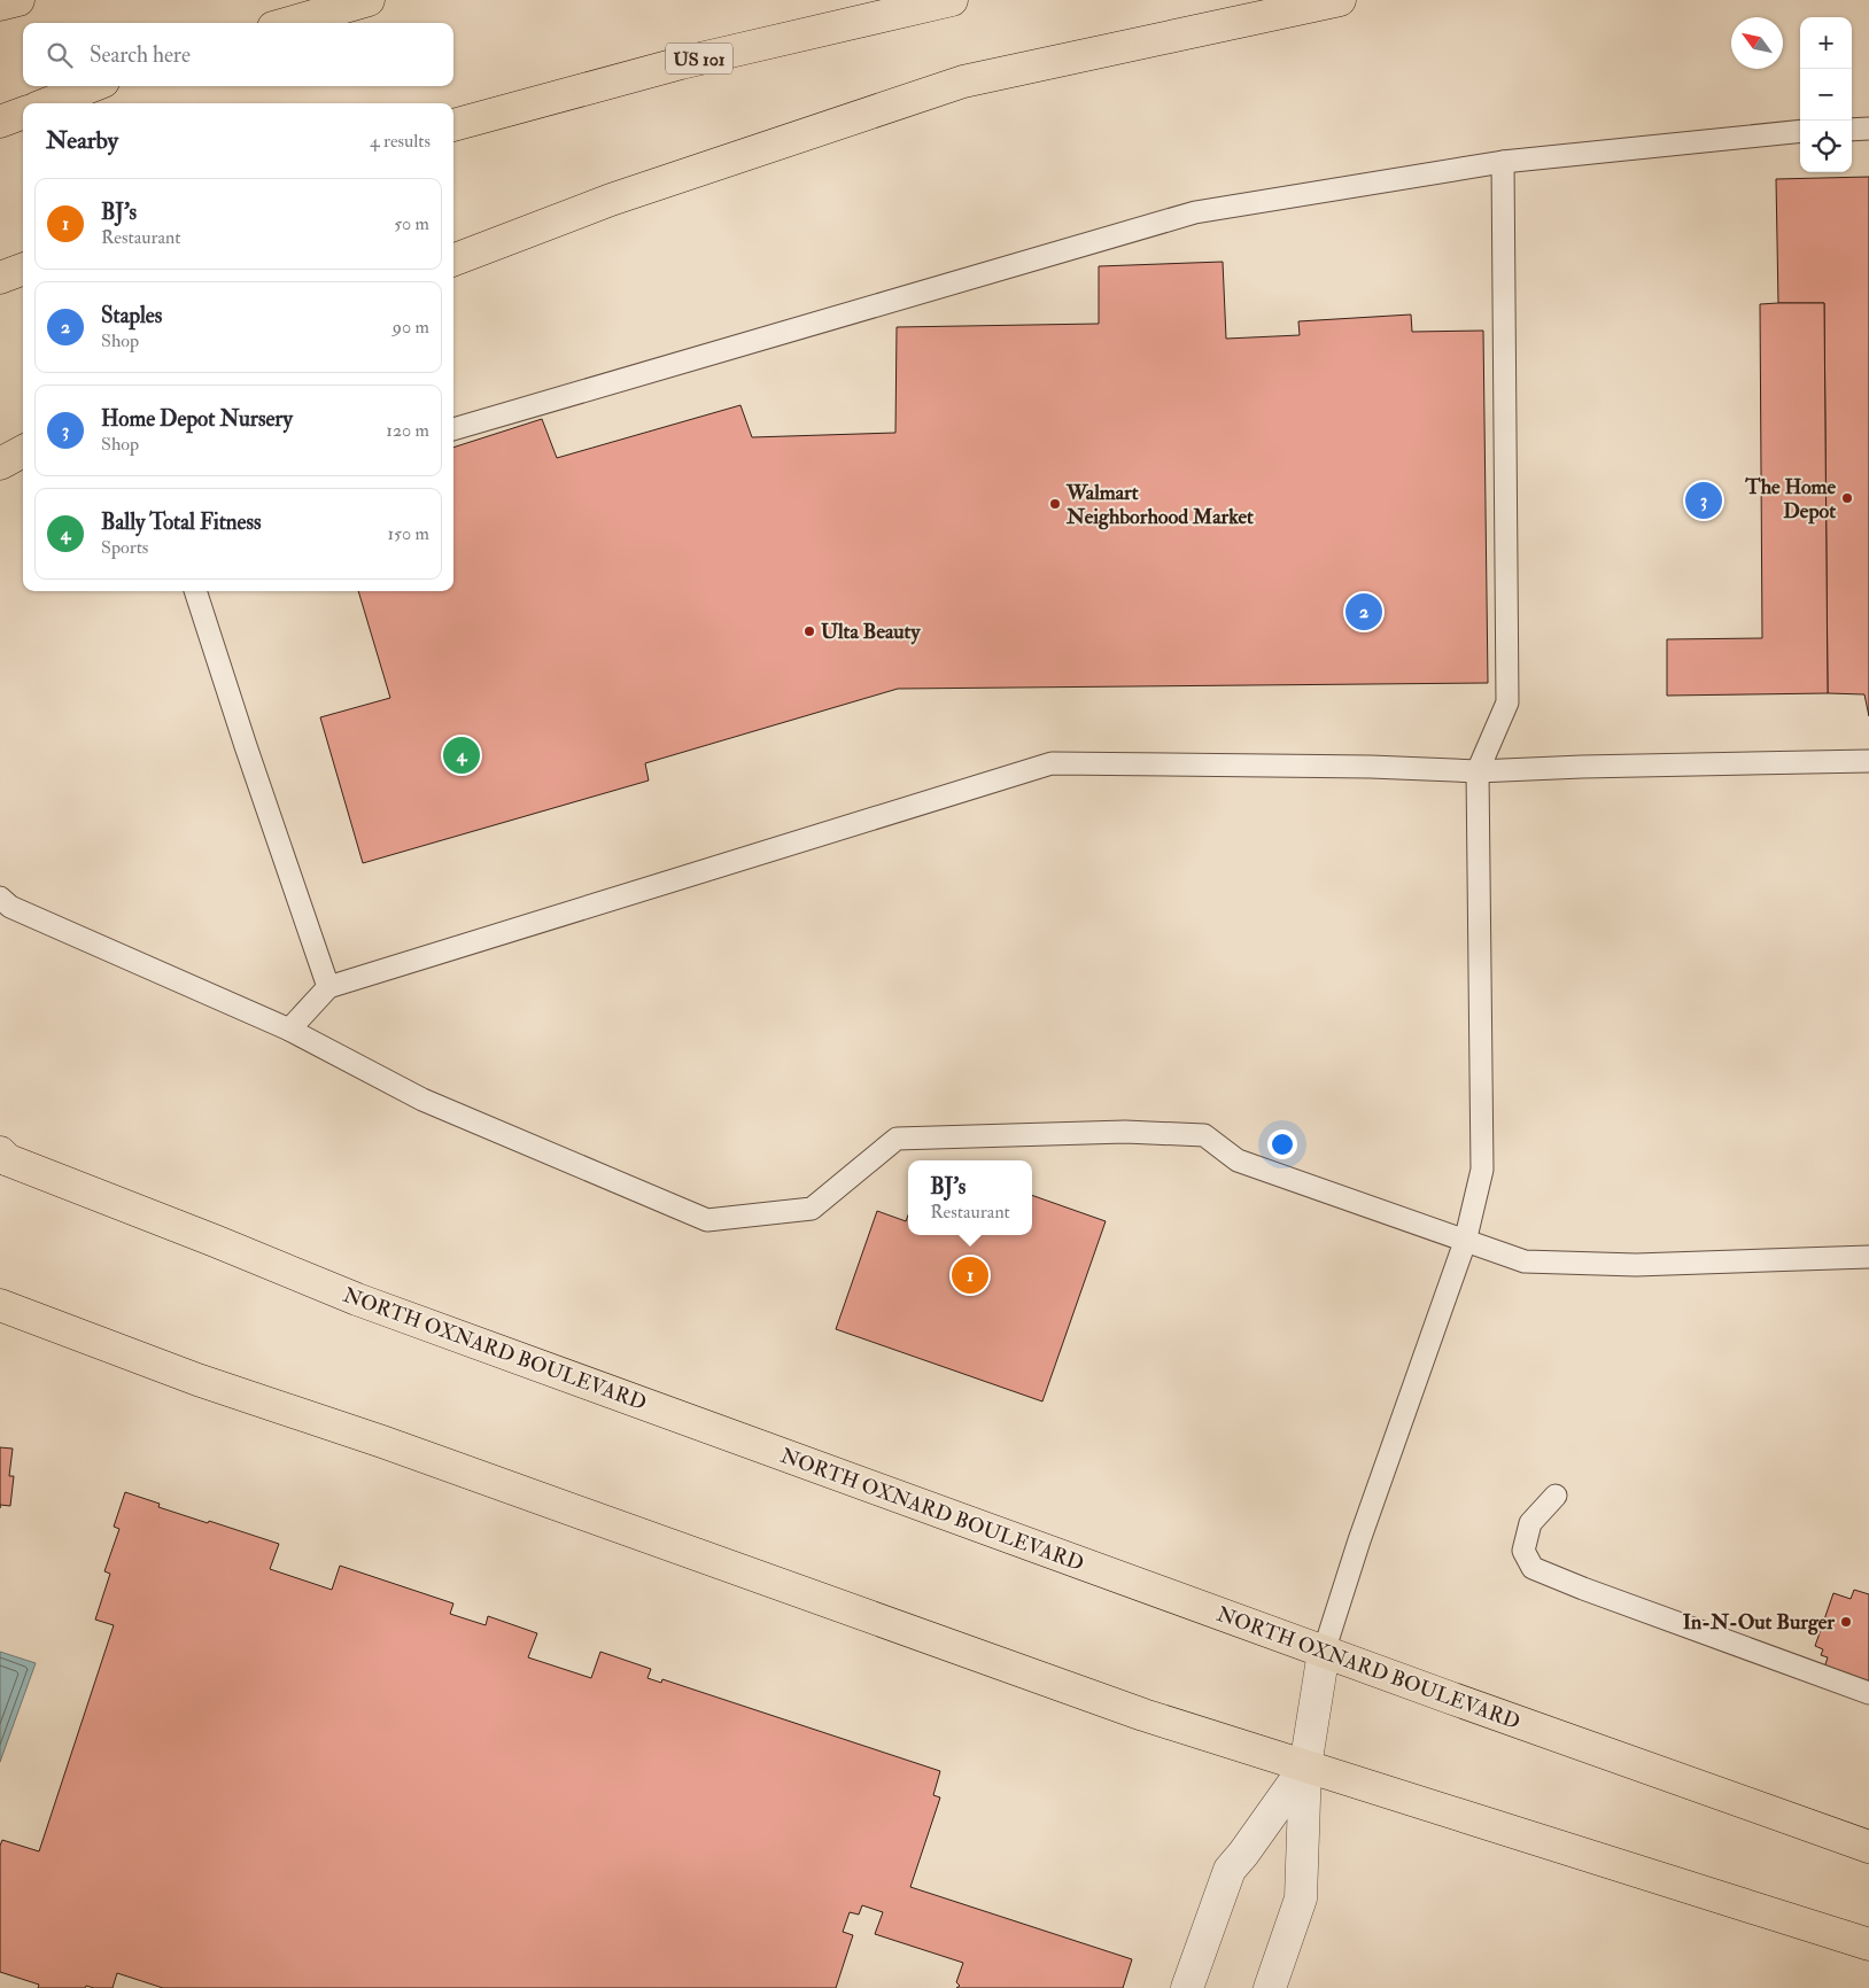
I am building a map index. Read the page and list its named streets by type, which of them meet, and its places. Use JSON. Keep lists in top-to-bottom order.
{
  "streets": {
    "main road": ["US 101", "NORTH OXNARD BOULEVARD"]
  },
  "places": [
    "The Home Depot",
    "Walmart Neighborhood Market",
    "Ulta Beauty",
    "In-N-Out Burger"
  ],
  "north": "top left",
  "page": {
    "map_buttons": ["+", "−"],
    "search": "Search here",
    "heading": ["Nearby", "4 results"],
    "list": [
      {
        "mark": "1",
        "name": "BJ's",
        "note": "Restaurant",
        "value": "50 m"
      },
      {
        "mark": "2",
        "name": "Staples",
        "note": "Shop",
        "value": "90 m"
      },
      {
        "mark": "3",
        "name": "Home Depot Nursery",
        "note": "Shop",
        "value": "120 m"
      },
      {
        "mark": "4",
        "name": "Bally Total Fitness",
        "note": "Sports",
        "value": "150 m"
      }
    ],
    "pins": [
      "3",
      "2",
      "4",
      "1"
    ],
    "popup": ["BJ's", "Restaurant"]
  }
}
